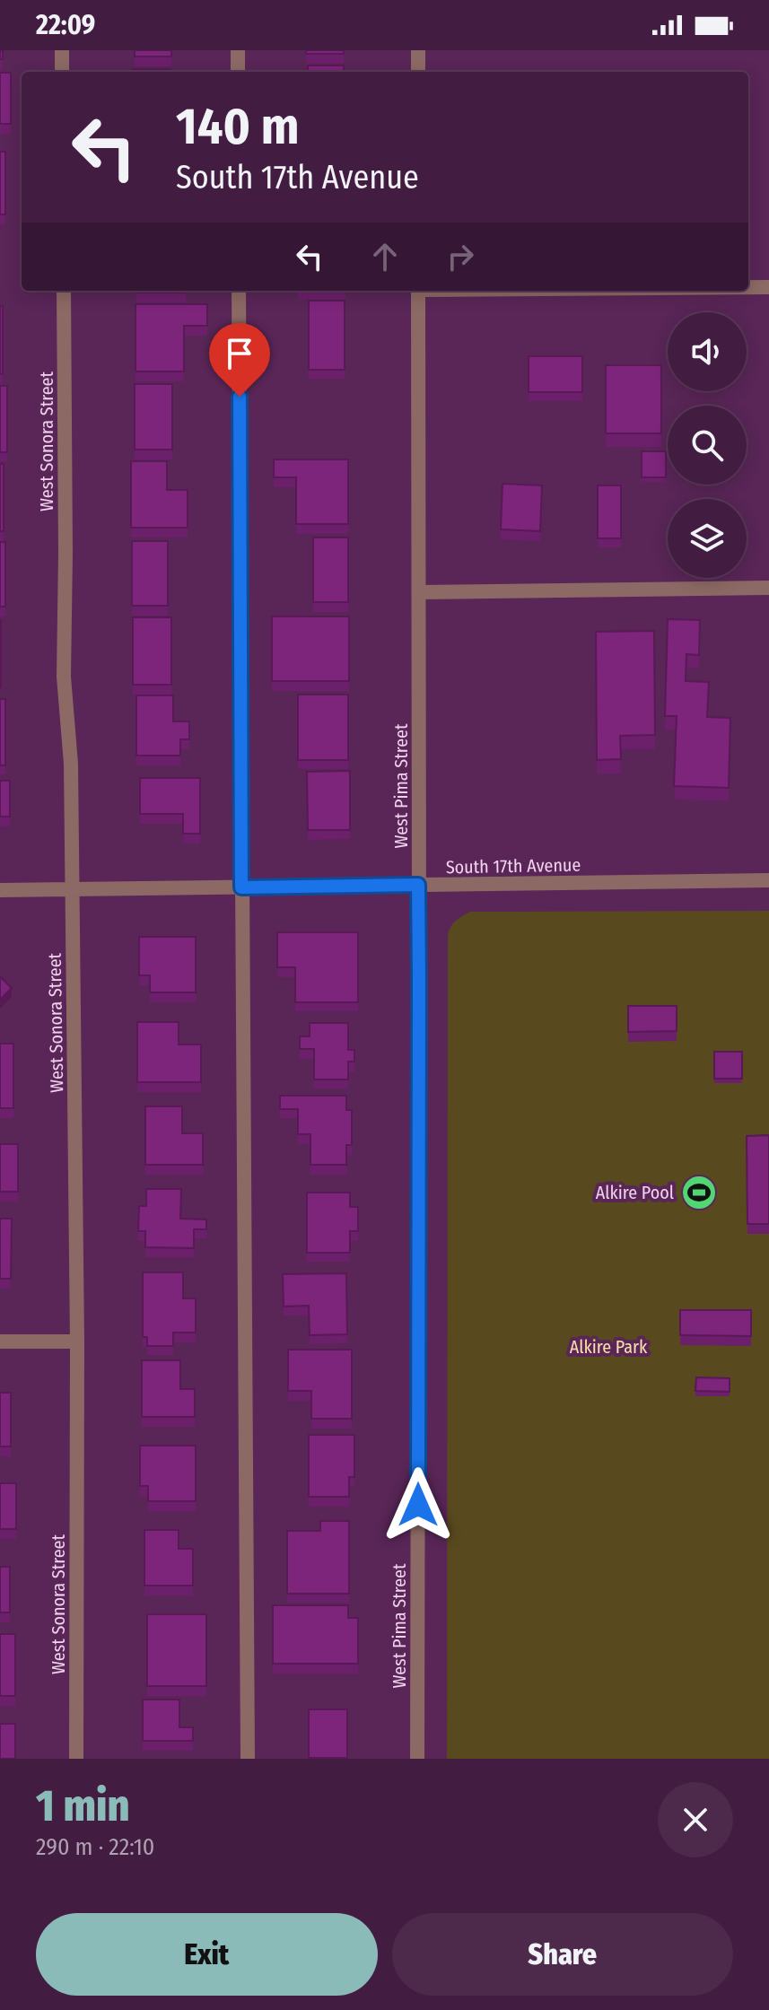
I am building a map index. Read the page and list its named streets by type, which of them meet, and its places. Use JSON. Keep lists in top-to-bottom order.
{
  "streets": {
    "street": ["West Sonora Street", "West Pima Street", "South 17th Avenue"]
  },
  "crossings": [
    ["West Sonora Street", "South 17th Avenue"],
    ["West Pima Street", "South 17th Avenue"]
  ],
  "parks": ["Alkire Park"],
  "places": {
    "sports": ["Alkire Pool"]
  },
  "page": {
    "status": "22:09",
    "turn": ["140 m", "South 17th Avenue"],
    "heading": ["1 min", "290 m · 22:10"],
    "buttons": ["Exit", "Share"]
  }
}
